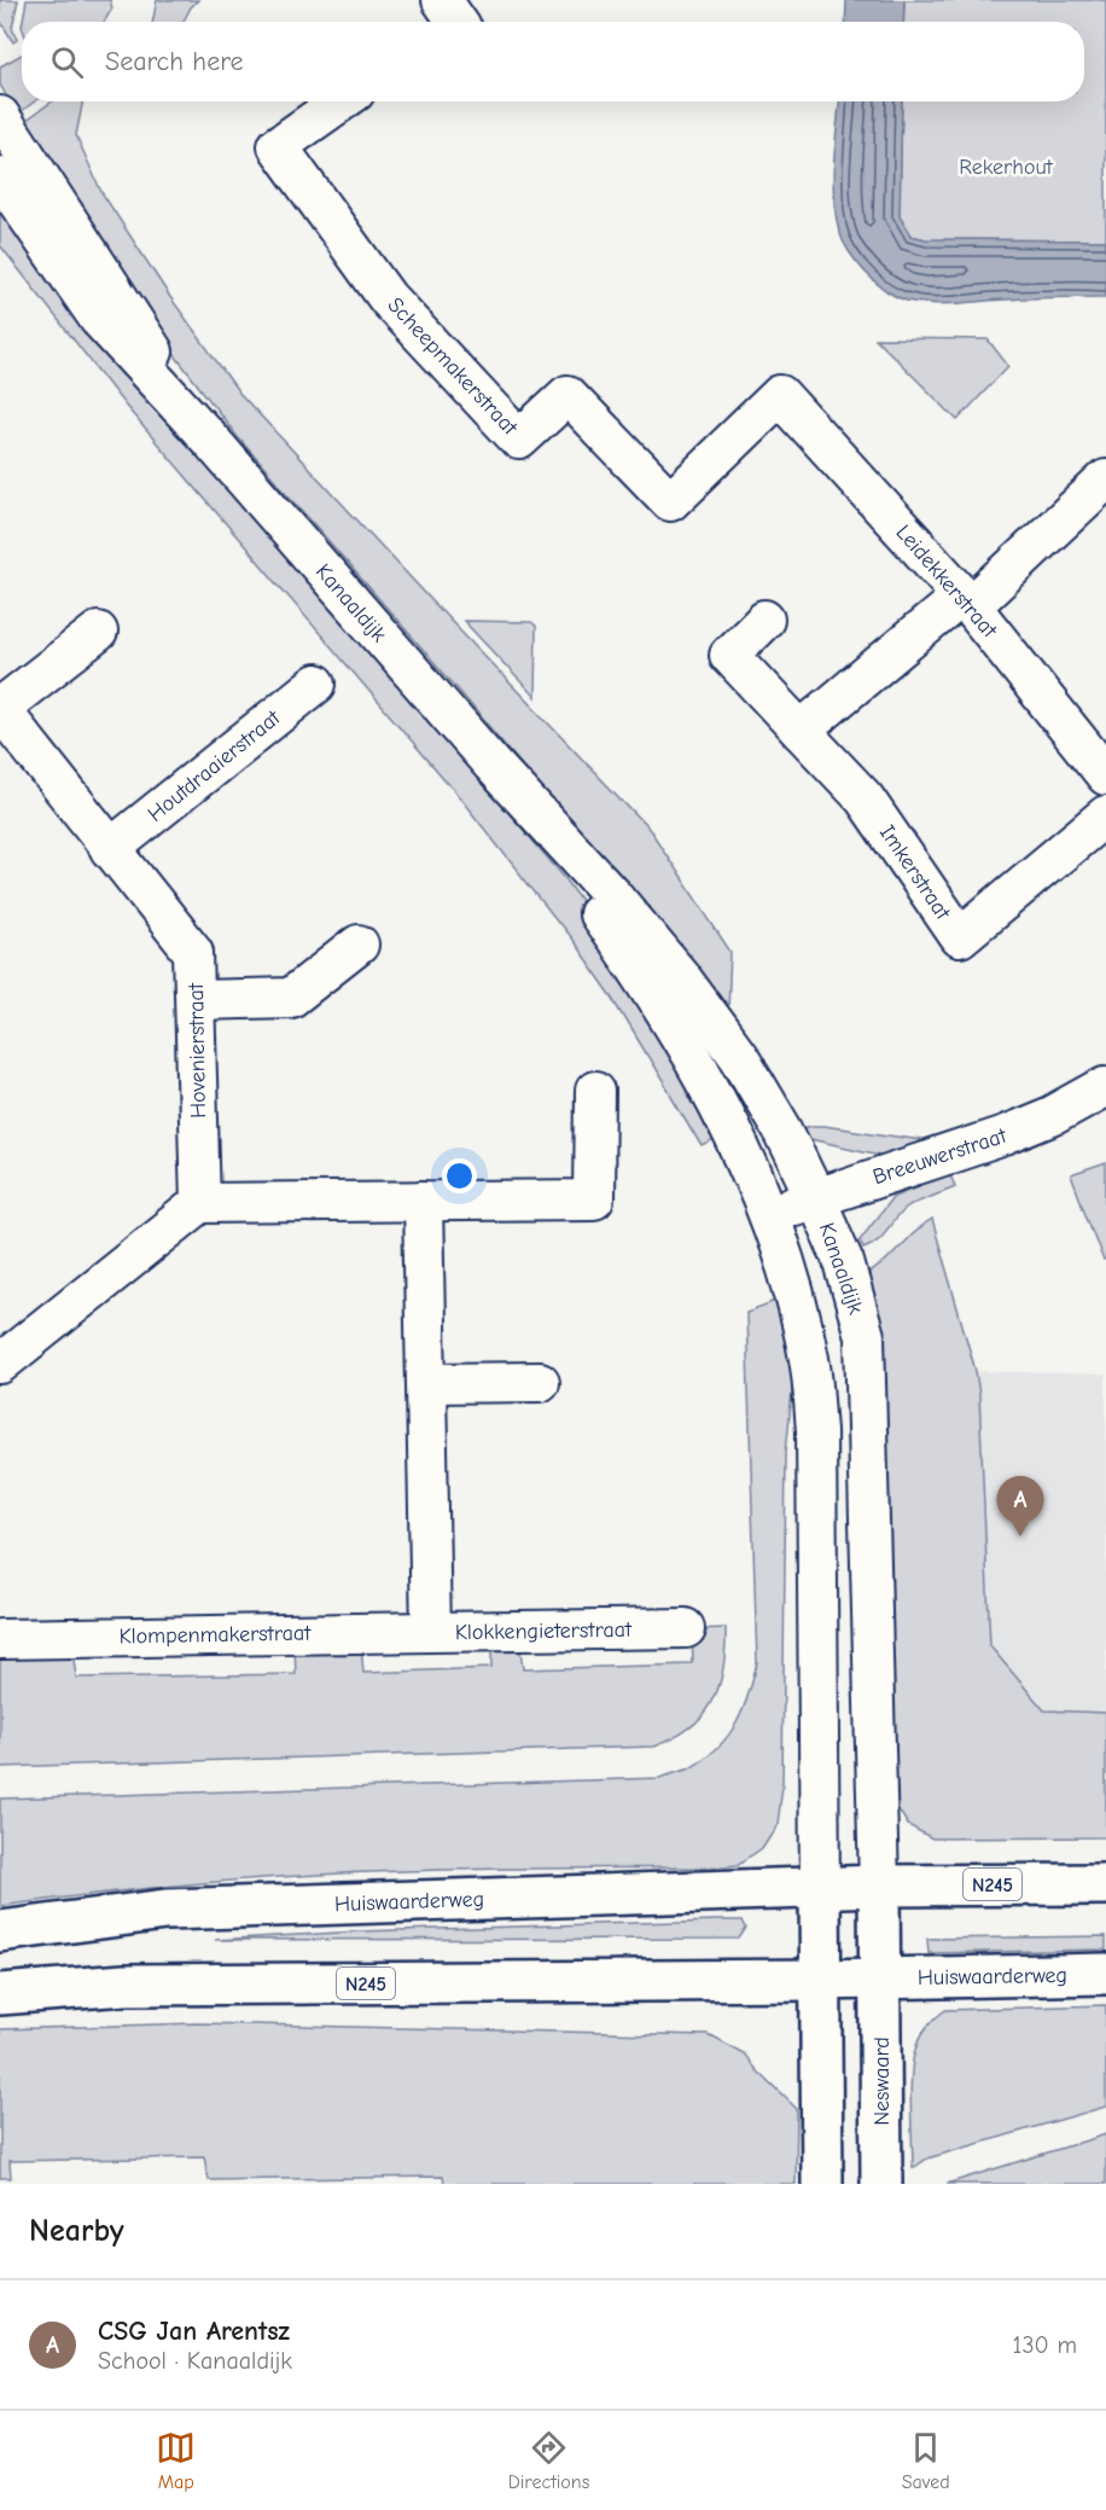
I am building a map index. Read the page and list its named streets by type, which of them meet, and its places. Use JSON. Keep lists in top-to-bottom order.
{
  "streets": {
    "main road": ["N245", "Huiswaarderweg", "Neswaard"],
    "street": [
      "Scheepmakerstraat",
      "Leidekkerstraat",
      "Kanaaldijk",
      "Houtdraaierstraat",
      "Imkerstraat",
      "Hovenierstraat",
      "Breeuwerstraat",
      "Klokkengieterstraat",
      "Klompenmakerstraat"
    ]
  },
  "crossings": [
    ["Scheepmakerstraat", "Leidekkerstraat"],
    ["Kanaaldijk", "Breeuwerstraat"],
    ["Kanaaldijk", "Huiswaarderweg"],
    ["Houtdraaierstraat", "Hovenierstraat"],
    ["Klokkengieterstraat", "Klompenmakerstraat"],
    ["Huiswaarderweg", "Neswaard"]
  ],
  "parks": ["Rekerhout"],
  "page": {
    "search": "Search here",
    "pins": "A",
    "heading": "Nearby",
    "list": [
      {
        "mark": "A",
        "name": "CSG Jan Arentsz",
        "note": "School · Kanaaldijk",
        "value": "130 m"
      }
    ],
    "nav": ["Map", "Directions", "Saved"]
  }
}
